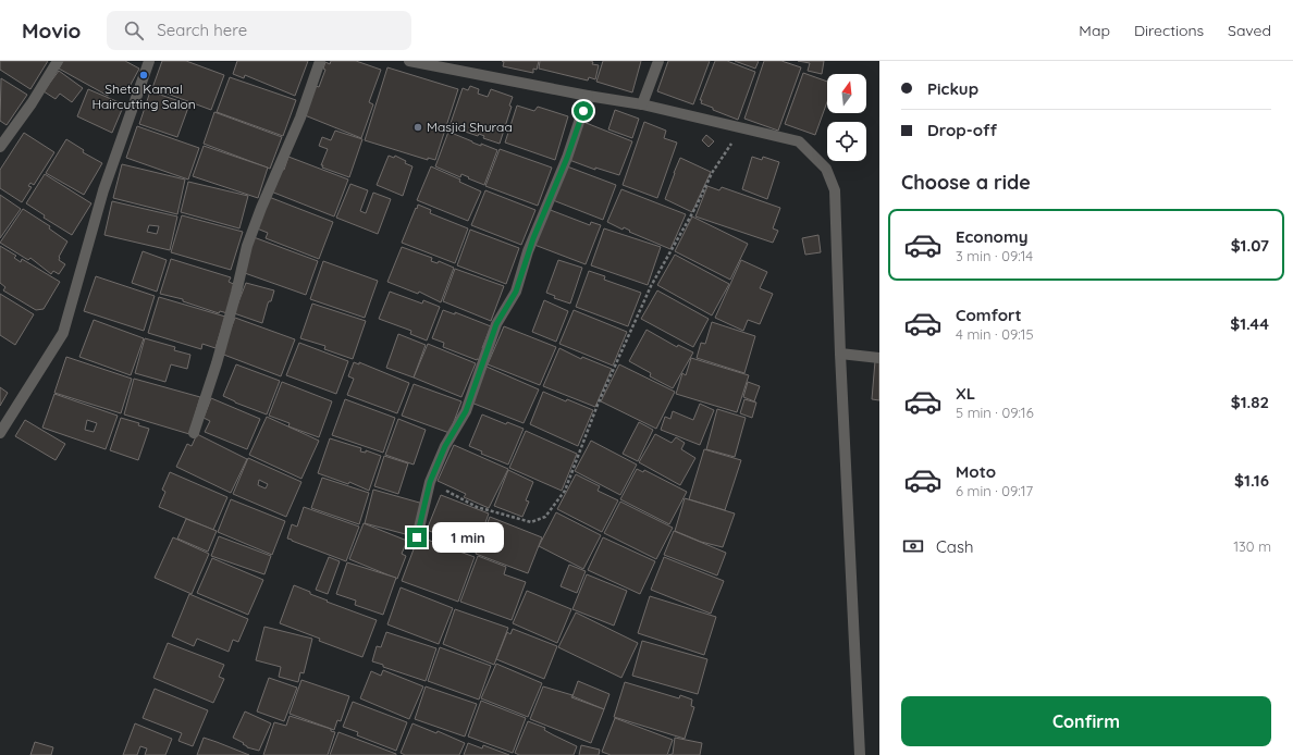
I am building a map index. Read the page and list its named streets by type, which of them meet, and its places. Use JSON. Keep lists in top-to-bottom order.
{
  "places": ["Sheta Kamal Haircutting Salon", "Masjid Shuraa"],
  "north": "top",
  "page": {
    "header": "Movio",
    "search": "Search here",
    "nav": ["Map", "Directions", "Saved"],
    "banner": ["Pickup", "Drop-off"],
    "heading": "Choose a ride",
    "list": [
      {
        "name": "Economy",
        "note": "3 min · 09:14",
        "value": "$1.07"
      },
      {
        "name": "Comfort",
        "note": "4 min · 09:15",
        "value": "$1.44"
      },
      {
        "name": "XL",
        "note": "5 min · 09:16",
        "value": "$1.82"
      },
      {
        "name": "Moto",
        "note": "6 min · 09:17",
        "value": "$1.16"
      }
    ],
    "bubble": "1 min",
    "pay": ["Cash", "130 m"],
    "buttons": "Confirm"
  }
}
